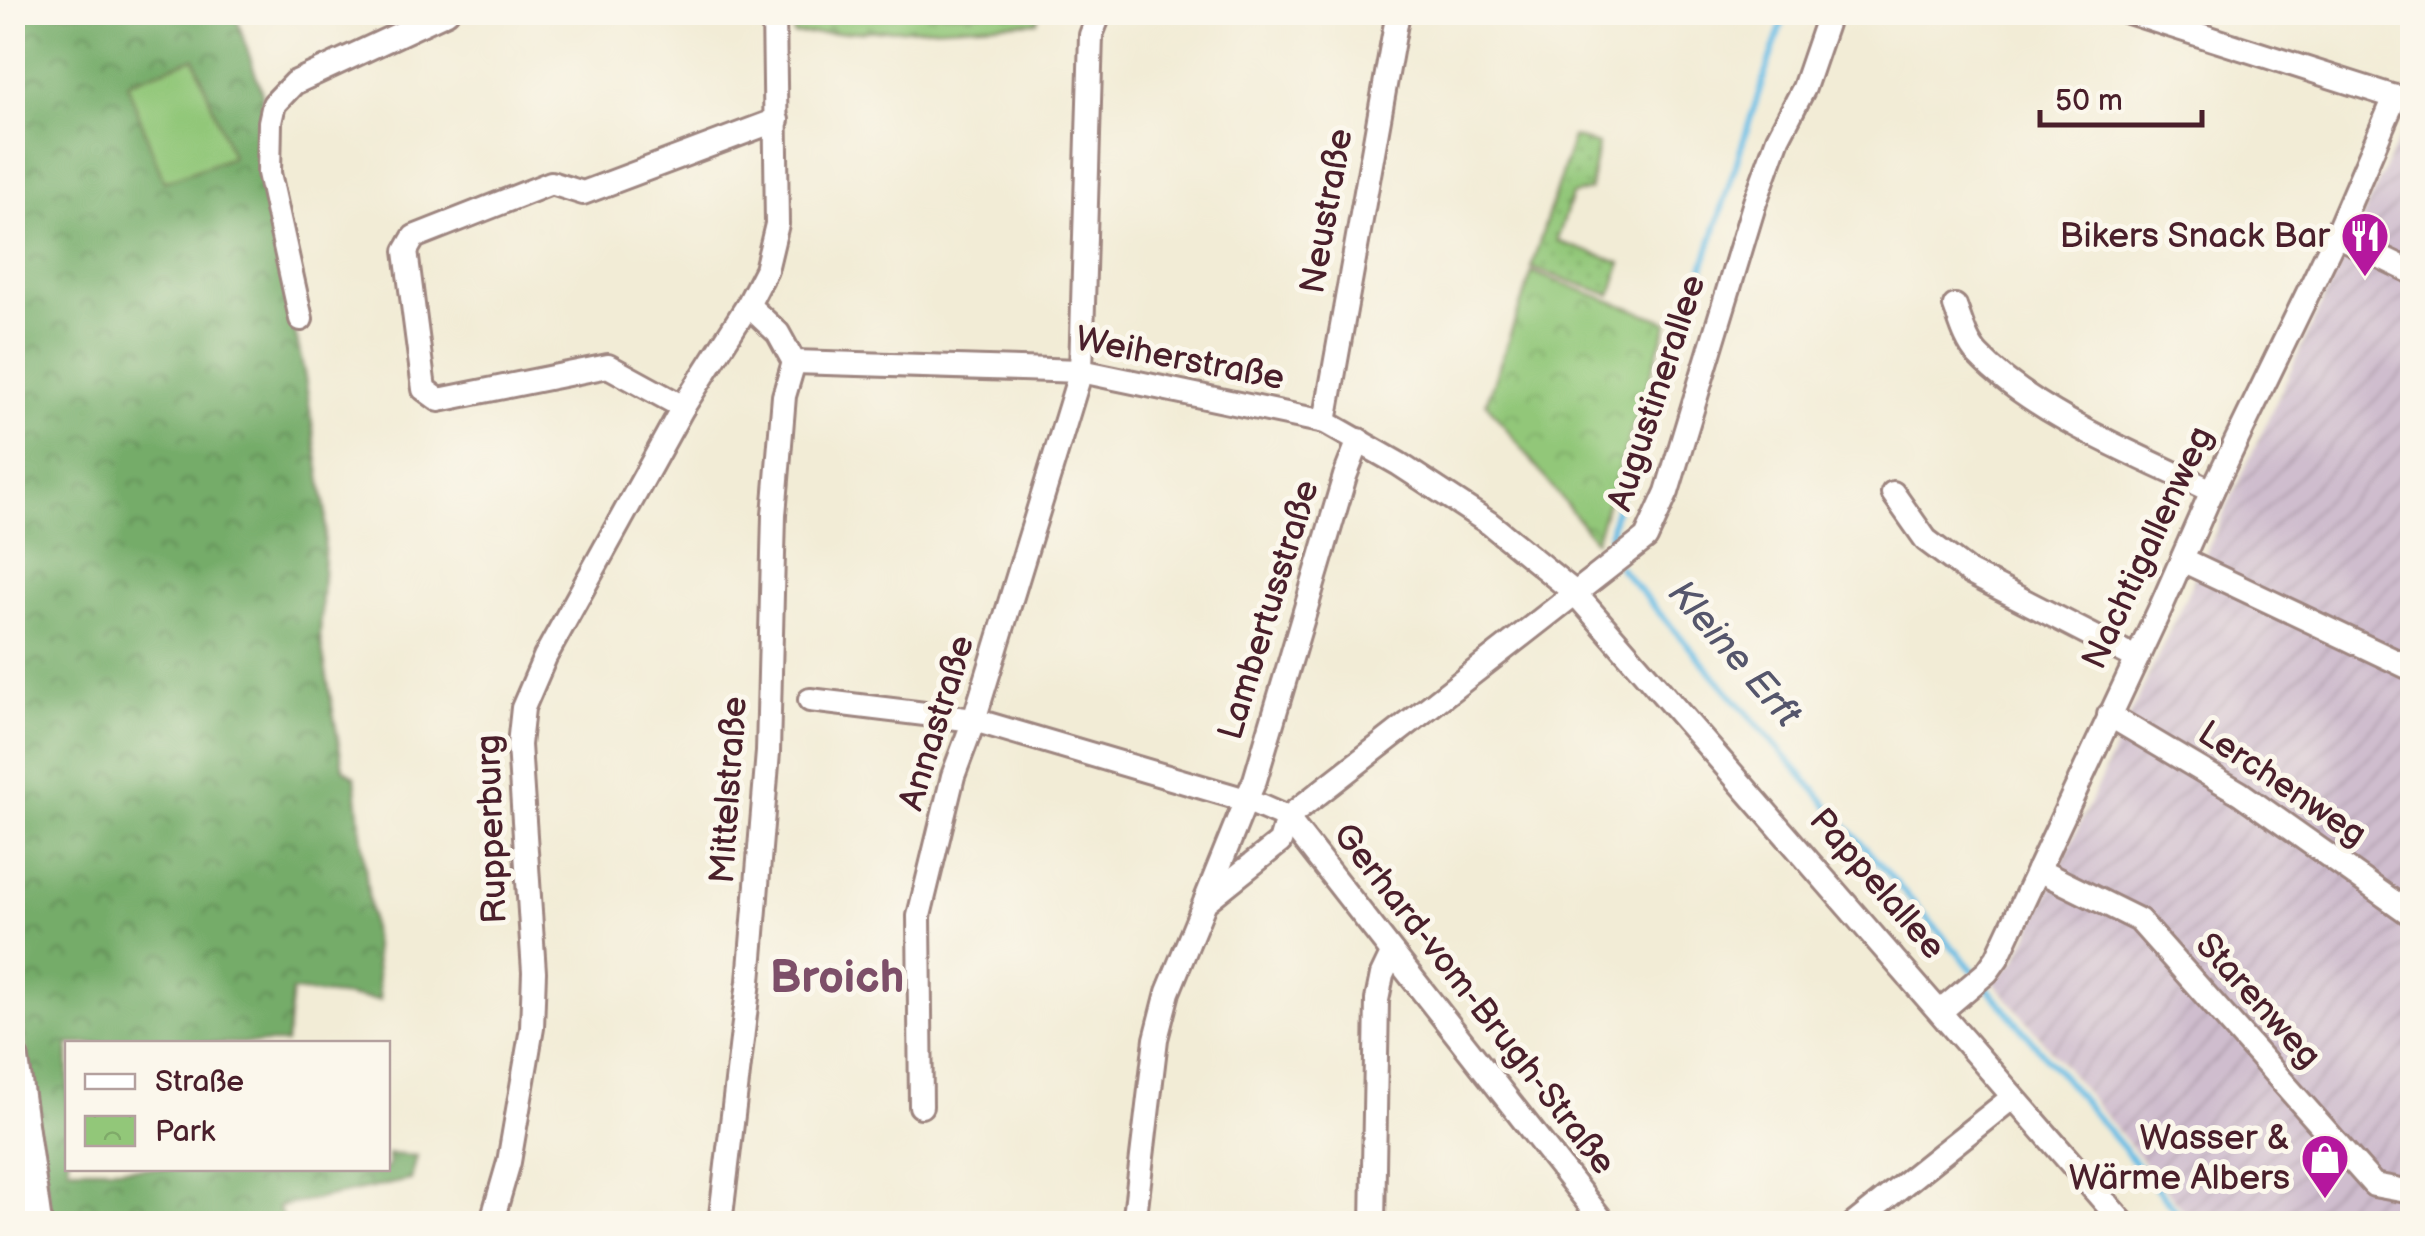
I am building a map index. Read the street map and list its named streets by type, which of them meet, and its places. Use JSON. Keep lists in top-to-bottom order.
{
  "streets": {
    "street": [
      "Neustraße",
      "Weiherstraße",
      "Augustinerallee",
      "Nachtigallenweg",
      "Lambertusstraße",
      "Annastraße",
      "Lerchenweg",
      "Mittelstraße",
      "Rupperburg",
      "Pappelallee",
      "Gerhard-vom-Brugh-Straße",
      "Starenweg"
    ]
  },
  "crossings": [
    ["Neustraße", "Weiherstraße"],
    ["Weiherstraße", "Augustinerallee"],
    ["Weiherstraße", "Lambertusstraße"],
    ["Weiherstraße", "Annastraße"],
    ["Weiherstraße", "Mittelstraße"],
    ["Weiherstraße", "Pappelallee"],
    ["Augustinerallee", "Lambertusstraße"],
    ["Augustinerallee", "Pappelallee"],
    ["Augustinerallee", "Gerhard-vom-Brugh-Straße"],
    ["Nachtigallenweg", "Lerchenweg"],
    ["Nachtigallenweg", "Pappelallee"],
    ["Nachtigallenweg", "Starenweg"]
  ],
  "districts": ["Broich"],
  "water": ["Kleine Erft"],
  "places": {
    "restaurant": ["Bikers Snack Bar"],
    "shop": ["Wasser & Wärme Albers"]
  },
  "legend": ["Straße", "Park"],
  "scale_bar": "50 m"
}
